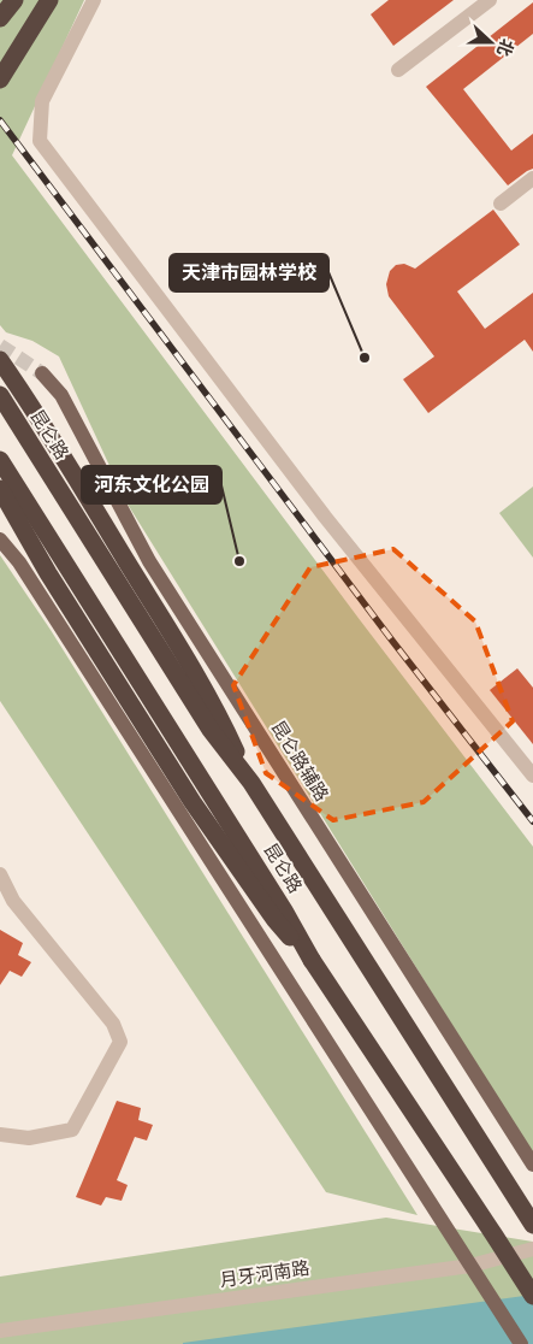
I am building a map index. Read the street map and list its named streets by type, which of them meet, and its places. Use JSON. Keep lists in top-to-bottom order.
{
  "streets": {
    "highway": ["昆仑路"],
    "main road": ["昆仑路辅路"],
    "street": ["月牙河南路"]
  },
  "places": ["天津市园林学校", "河东文化公园"],
  "north": "right"
}
